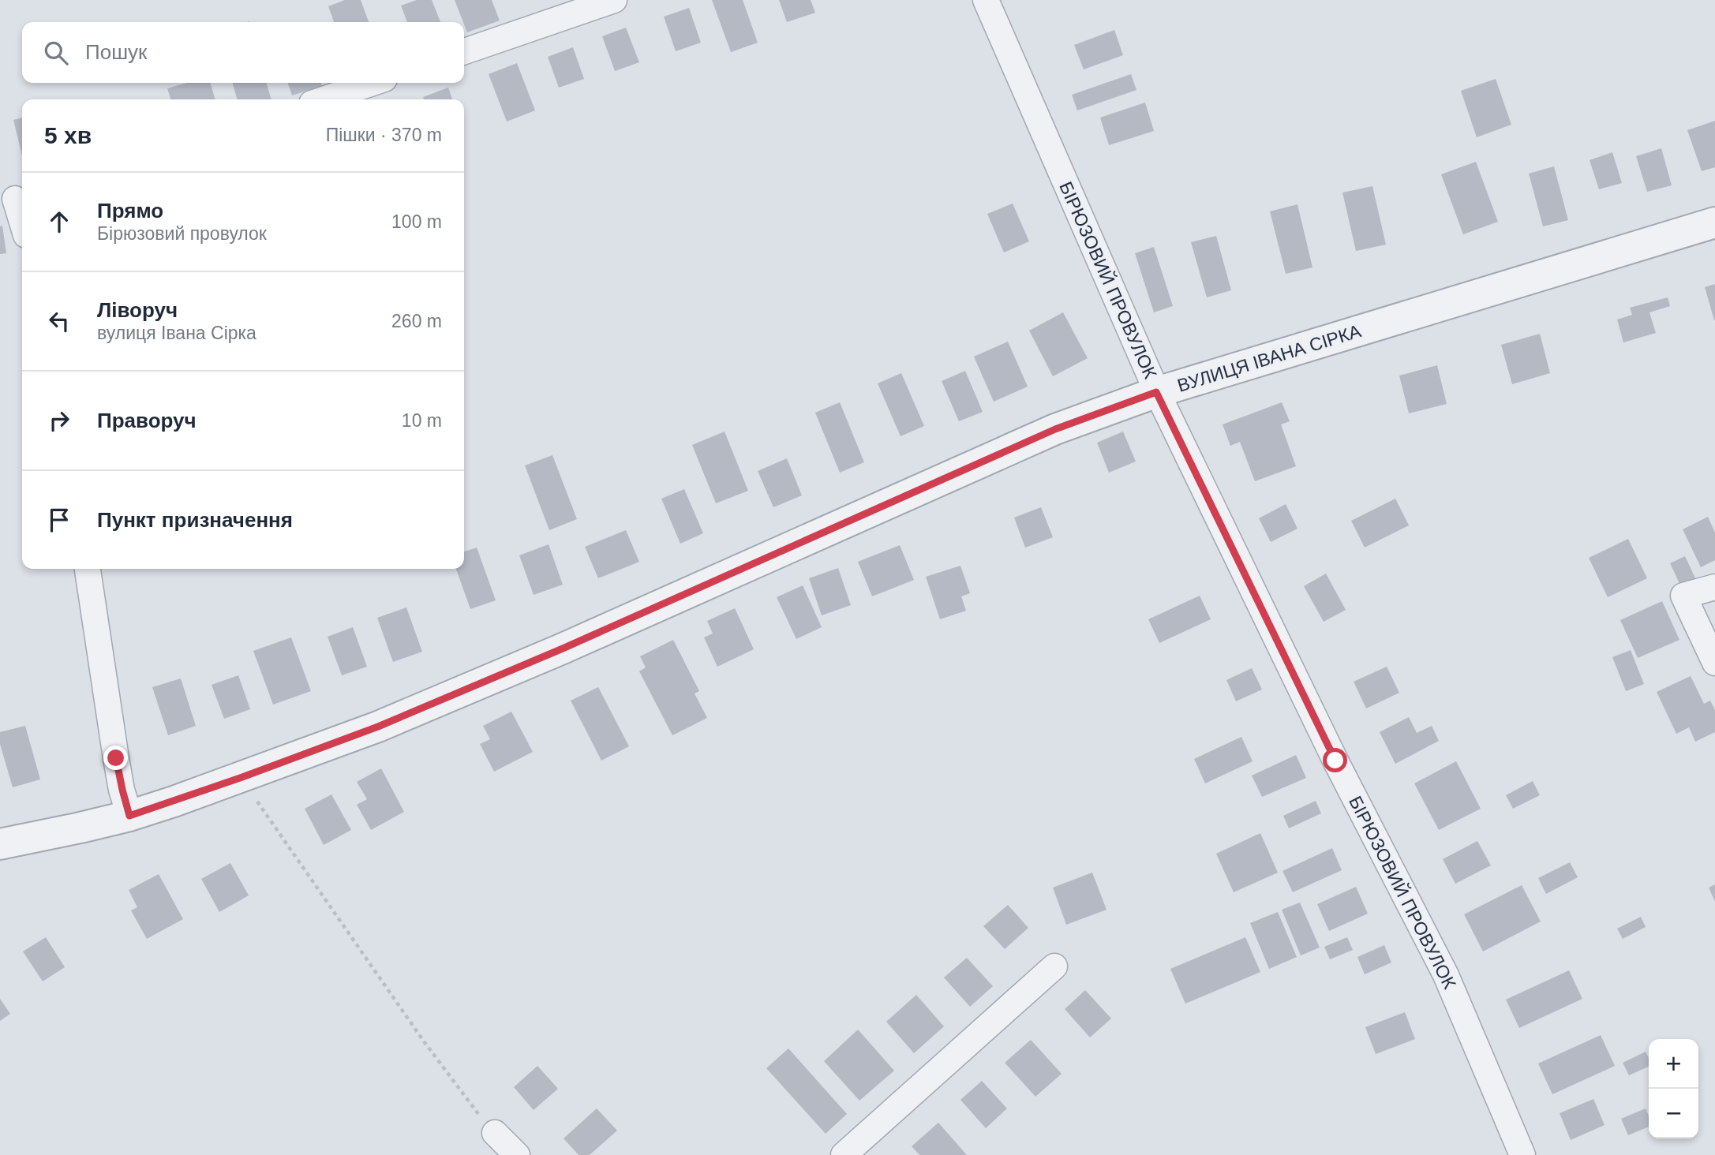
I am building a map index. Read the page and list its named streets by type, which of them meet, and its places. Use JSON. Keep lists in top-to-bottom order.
{
  "streets": {
    "street": ["БІРЮЗОВИЙ ПРОВУЛОК", "ВУЛИЦЯ ІВАНА СІРКА"]
  },
  "crossings": [
    ["БІРЮЗОВИЙ ПРОВУЛОК", "ВУЛИЦЯ ІВАНА СІРКА"]
  ],
  "page": {
    "search": "Пошук",
    "heading": ["5 хв", "Пішки · 370 m"],
    "list": [
      ["Прямо", "Бірюзовий провулок", "100 m"],
      ["Ліворуч", "вулиця Івана Сірка", "260 m"],
      ["Праворуч", "10 m"],
      "Пункт призначення"
    ],
    "map_buttons": ["+", "−"]
  }
}
